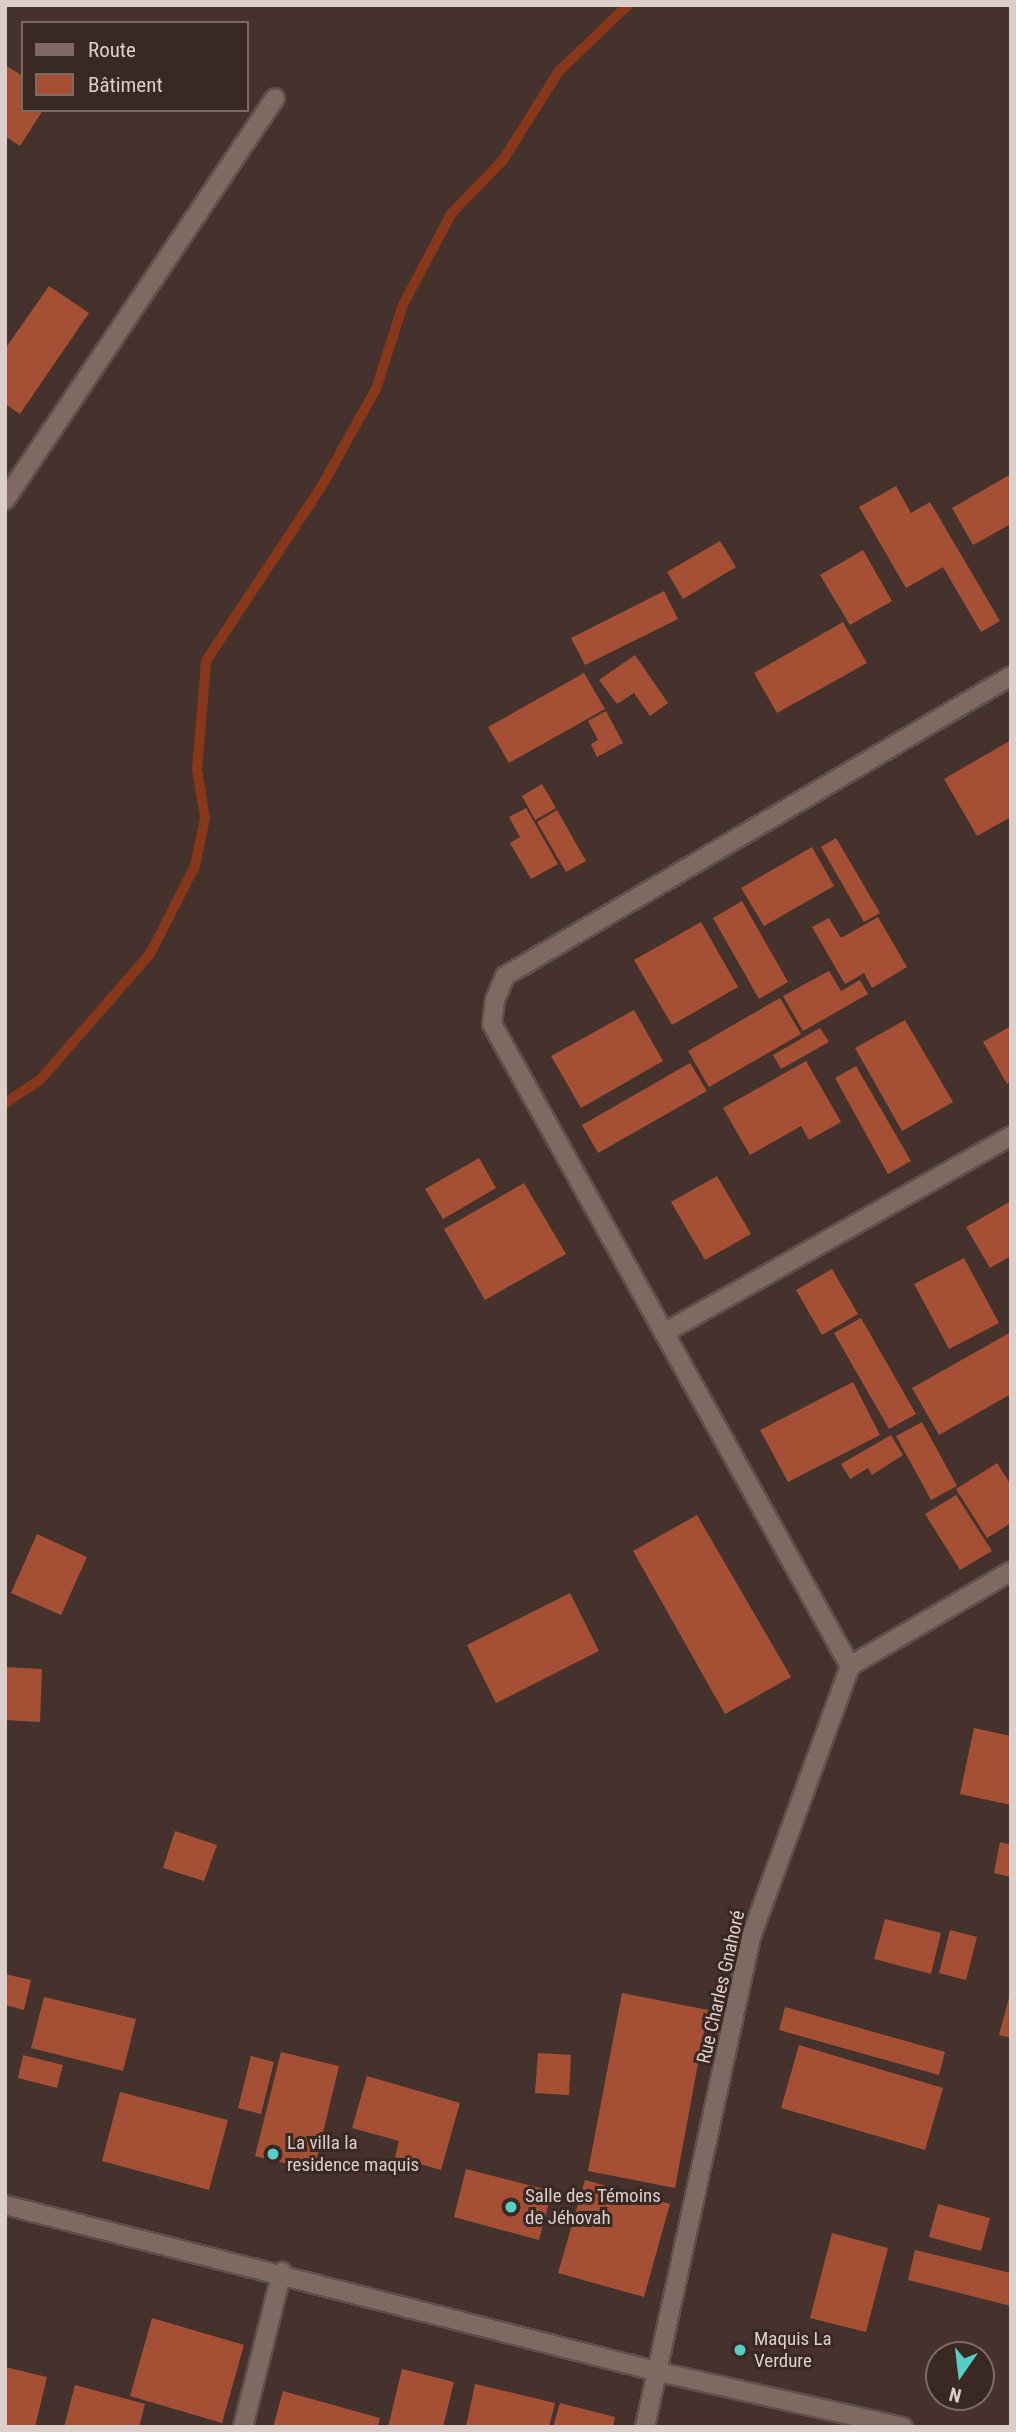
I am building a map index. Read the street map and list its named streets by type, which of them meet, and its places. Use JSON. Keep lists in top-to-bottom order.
{
  "streets": {
    "street": ["Rue Charles Gnahoré"]
  },
  "places": ["La villa la residence maquis", "Salle des Témoins de Jéhovah", "Maquis La Verdure"],
  "legend": ["Route", "Bâtiment"],
  "north": "bottom"
}
